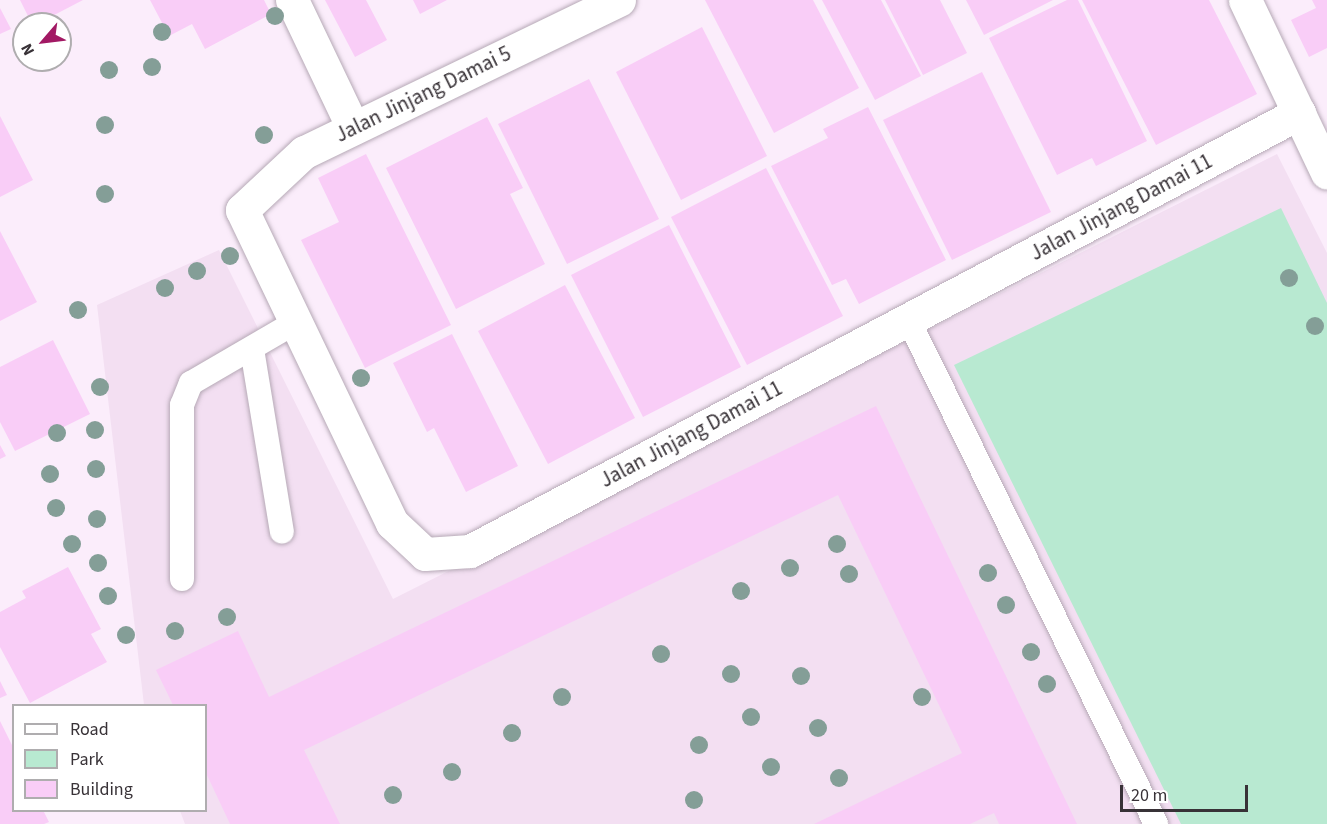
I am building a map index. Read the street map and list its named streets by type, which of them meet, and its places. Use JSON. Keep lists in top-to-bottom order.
{
  "streets": {
    "street": ["Jalan Jinjang Damai 5", "Jalan Jinjang Damai 11"]
  },
  "crossings": [
    ["Jalan Jinjang Damai 5", "Jalan Jinjang Damai 11"]
  ],
  "legend": ["Road", "Park", "Building"],
  "scale_bar": "20 m",
  "north": "bottom left"
}
